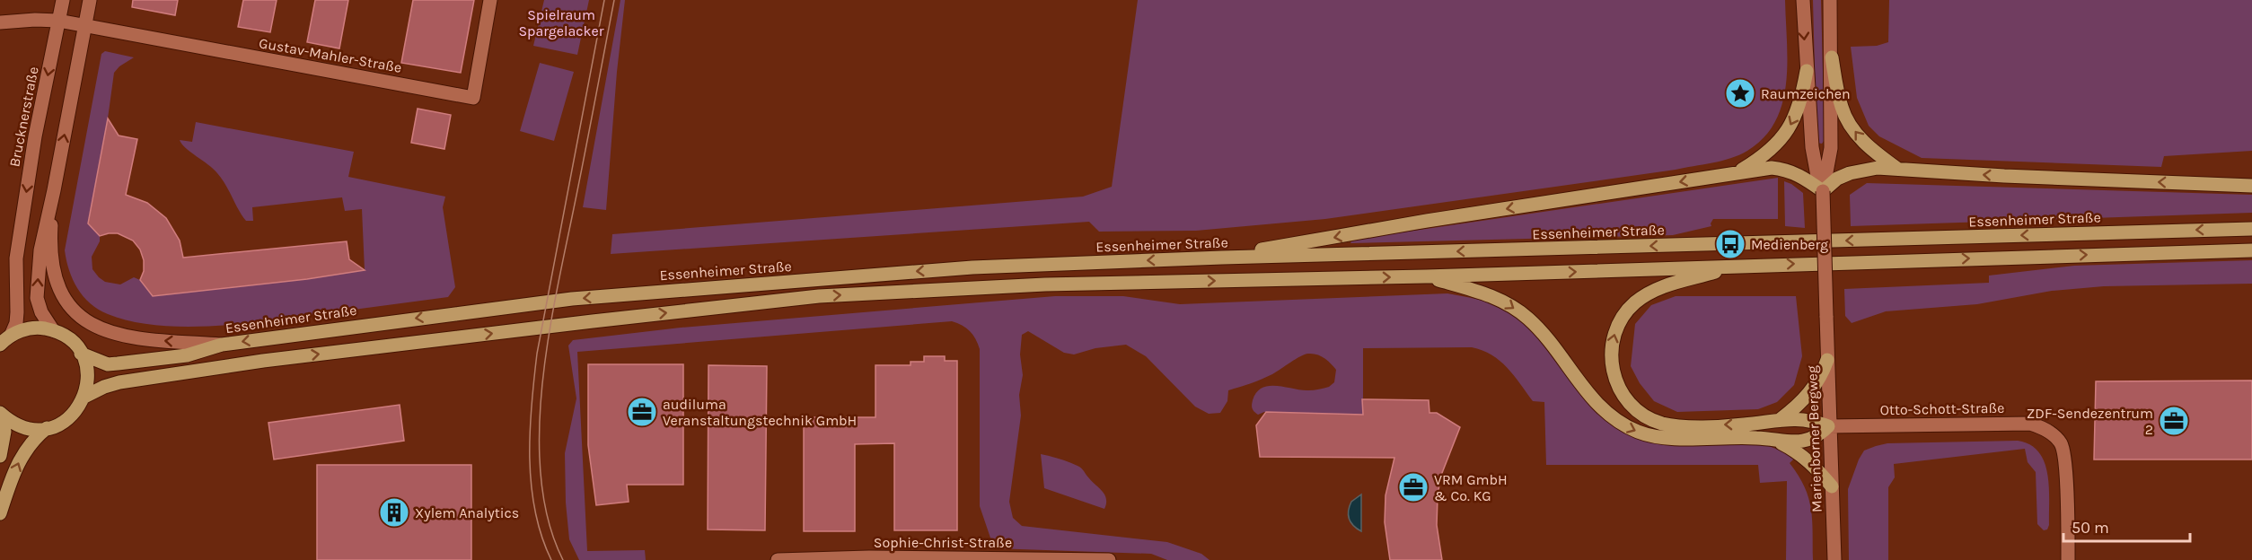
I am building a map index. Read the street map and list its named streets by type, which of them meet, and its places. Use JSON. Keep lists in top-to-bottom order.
{
  "streets": {
    "main road": ["Essenheimer Straße"],
    "street": [
      "Gustav-Mahler-Straße",
      "Brucknerstraße",
      "Otto-Schott-Straße",
      "Marienborner Bergweg",
      "Sophie-Christ-Straße"
    ]
  },
  "crossings": [
    ["Otto-Schott-Straße", "Marienborner Bergweg"]
  ],
  "parks": ["Spielraum Spargelacker"],
  "places": {
    "place": ["Raumzeichen"],
    "bus stop": ["Medienberg"],
    "office": ["audiluma Veranstaltungstechnik GmbH", "ZDF-Sendezentrum 2", "VRM GmbH & Co. KG"],
    "building": ["Xylem Analytics"]
  },
  "scale_bar": "50 m"
}
